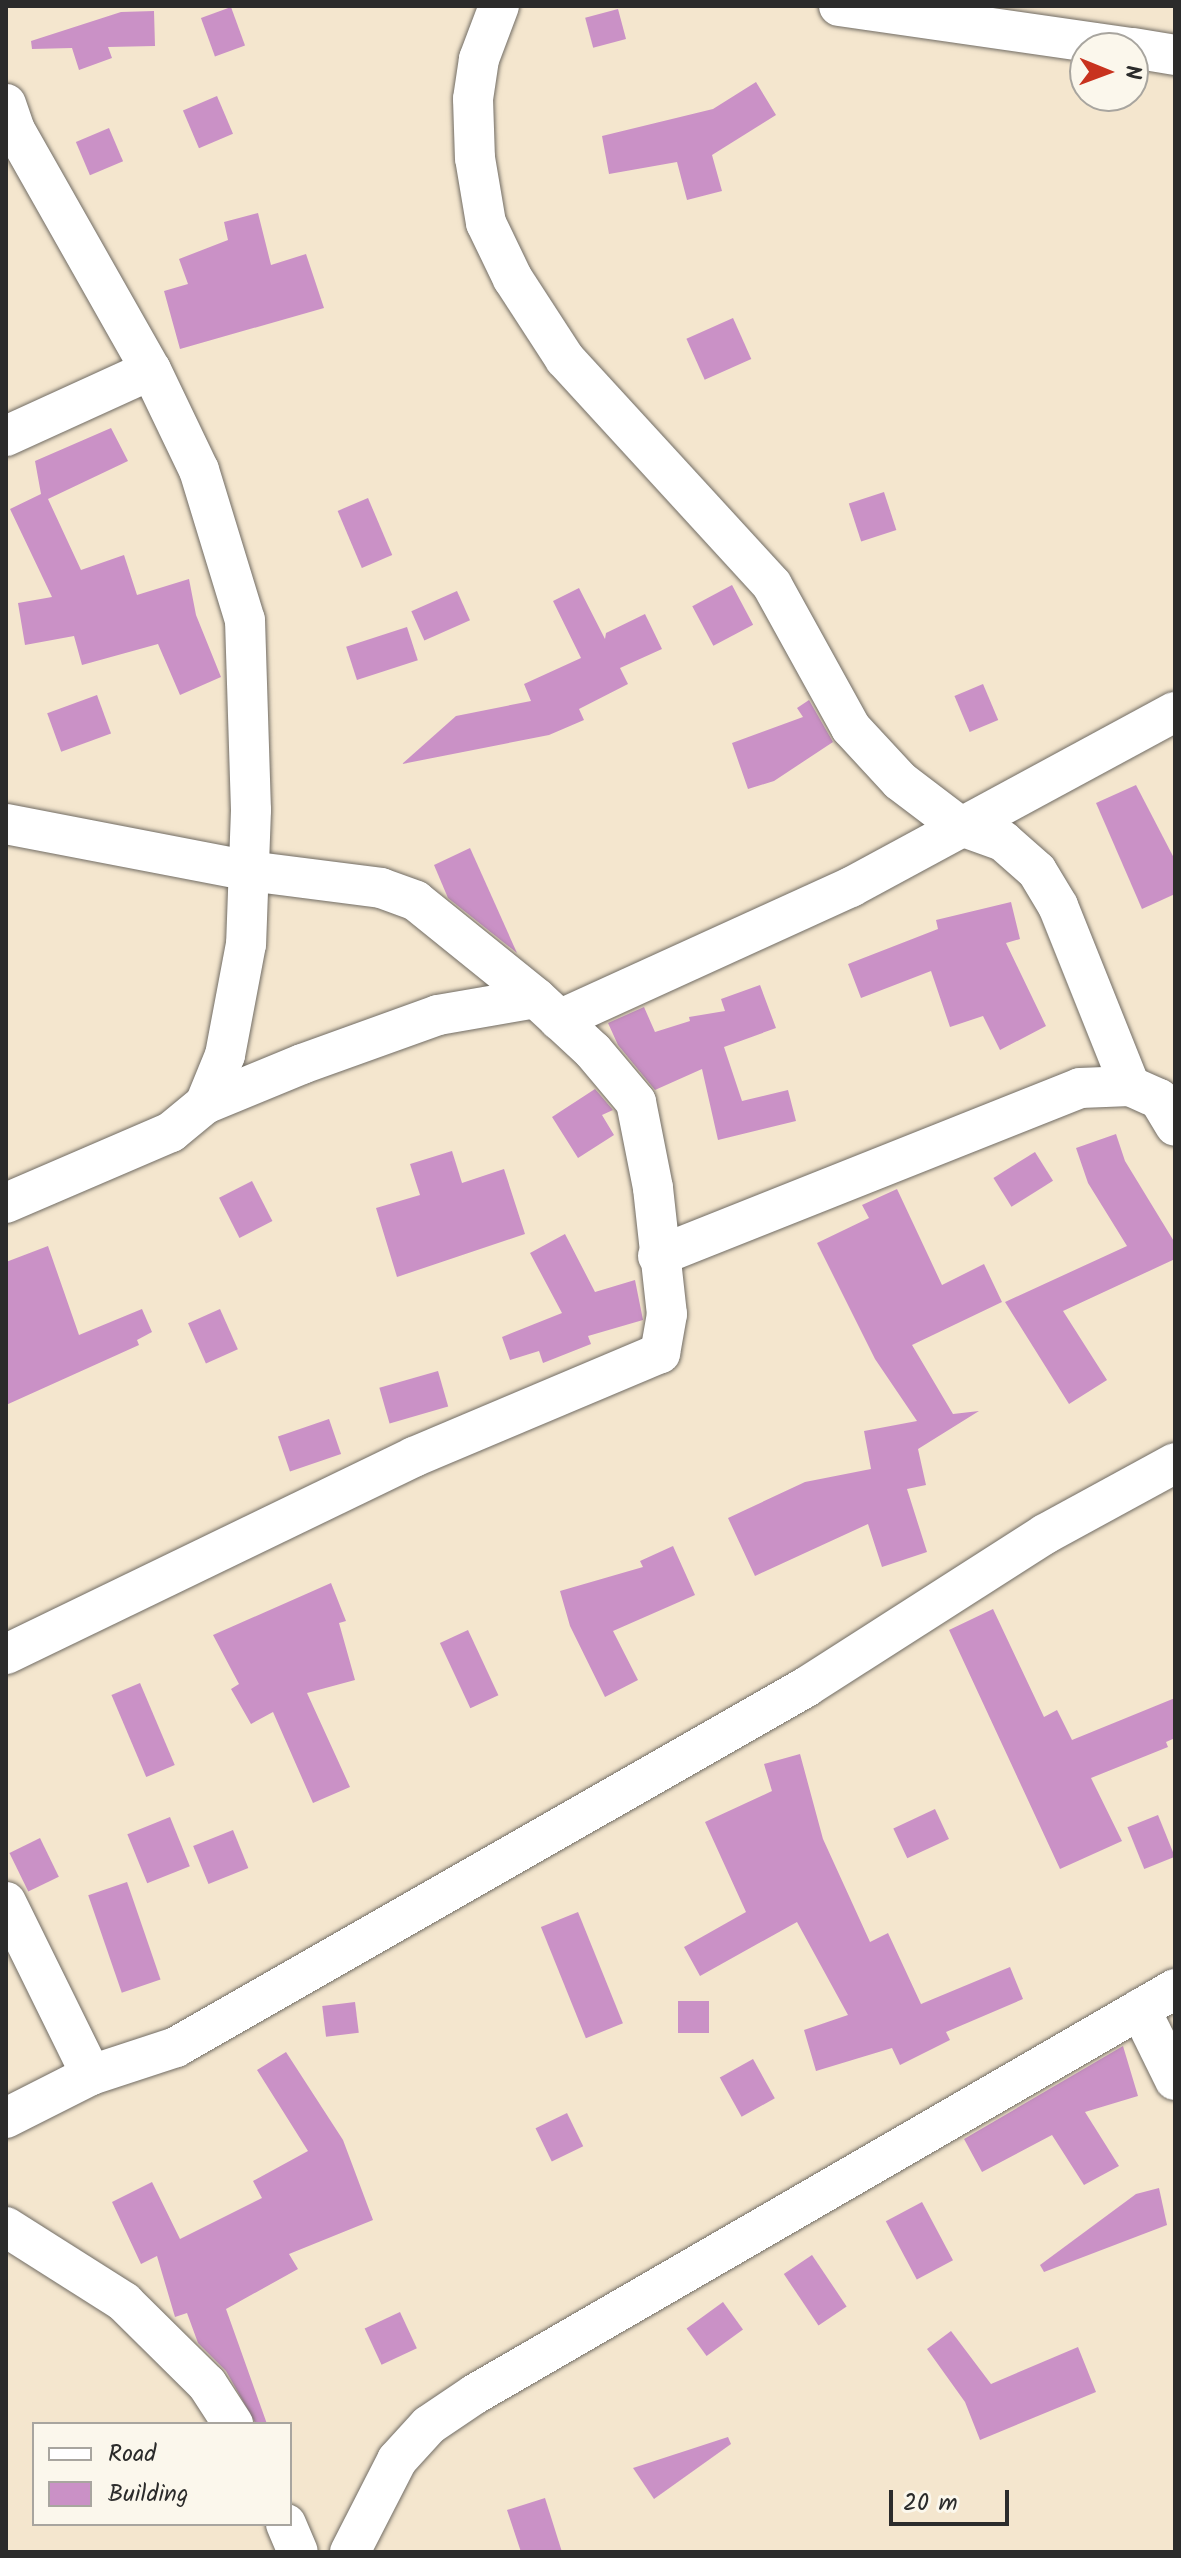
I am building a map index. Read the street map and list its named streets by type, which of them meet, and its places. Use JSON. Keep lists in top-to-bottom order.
{
  "legend": ["Road", "Building"],
  "scale_bar": "20 m",
  "north": "right"
}
